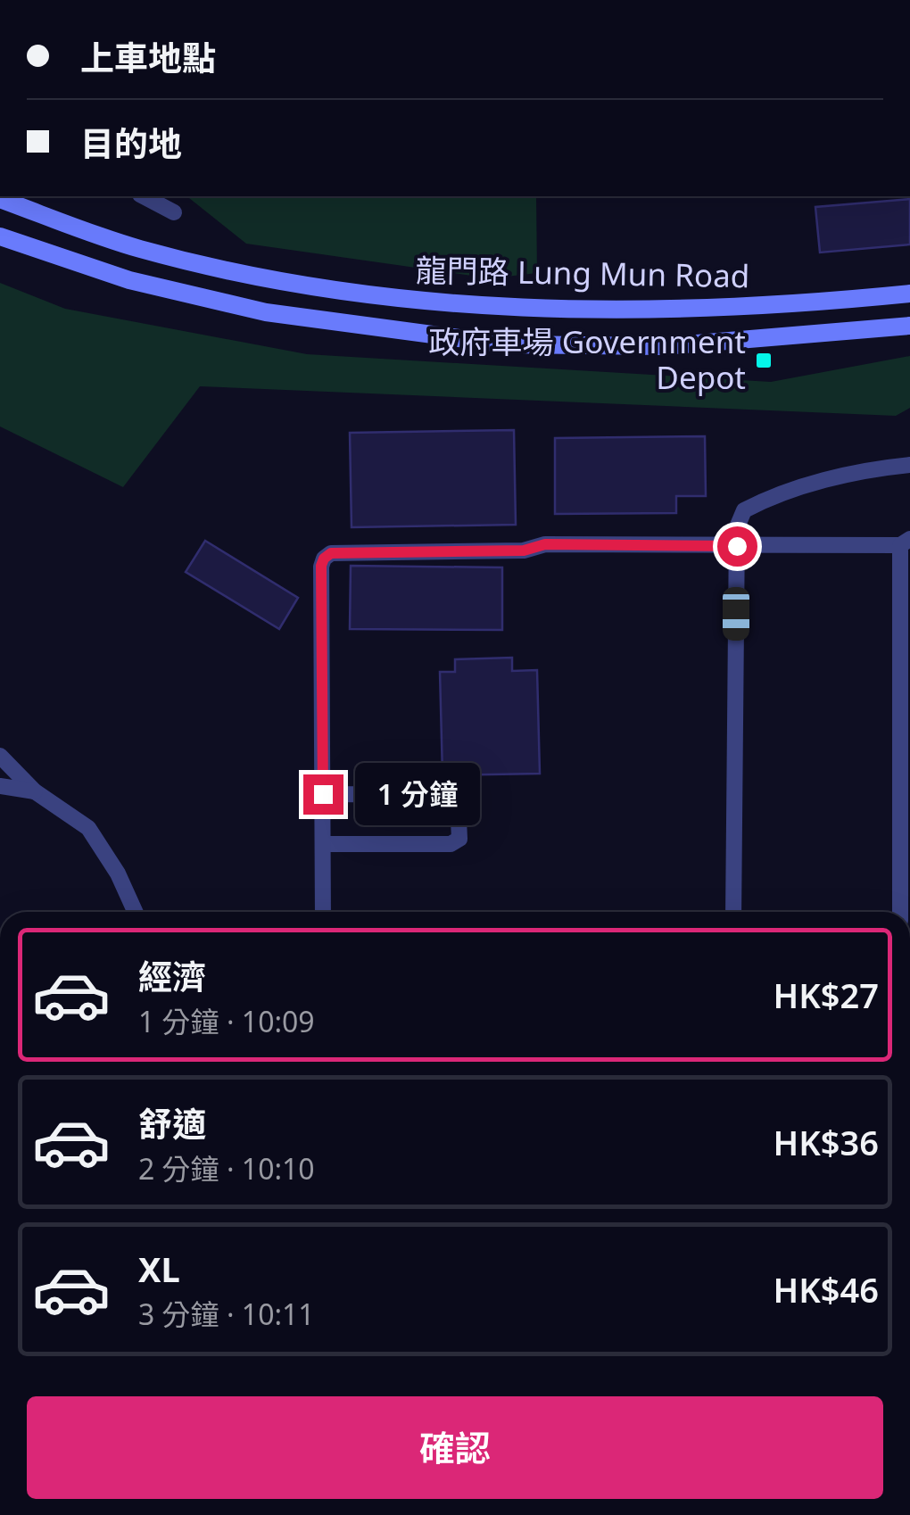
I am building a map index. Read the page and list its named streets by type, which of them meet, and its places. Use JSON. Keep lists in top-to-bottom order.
{
  "streets": {
    "main road": ["龍門路 Lung Mun Road"]
  },
  "places": {
    "transit": ["政府車場 Government Depot"]
  },
  "page": {
    "banner": ["上車地點", "目的地"],
    "bubble": "1 分鐘",
    "list": [
      {
        "name": "經濟",
        "note": "1 分鐘 · 10:09",
        "value": "HK$27"
      },
      {
        "name": "舒適",
        "note": "2 分鐘 · 10:10",
        "value": "HK$36"
      },
      {
        "name": "XL",
        "note": "3 分鐘 · 10:11",
        "value": "HK$46"
      }
    ],
    "buttons": "確認"
  }
}
